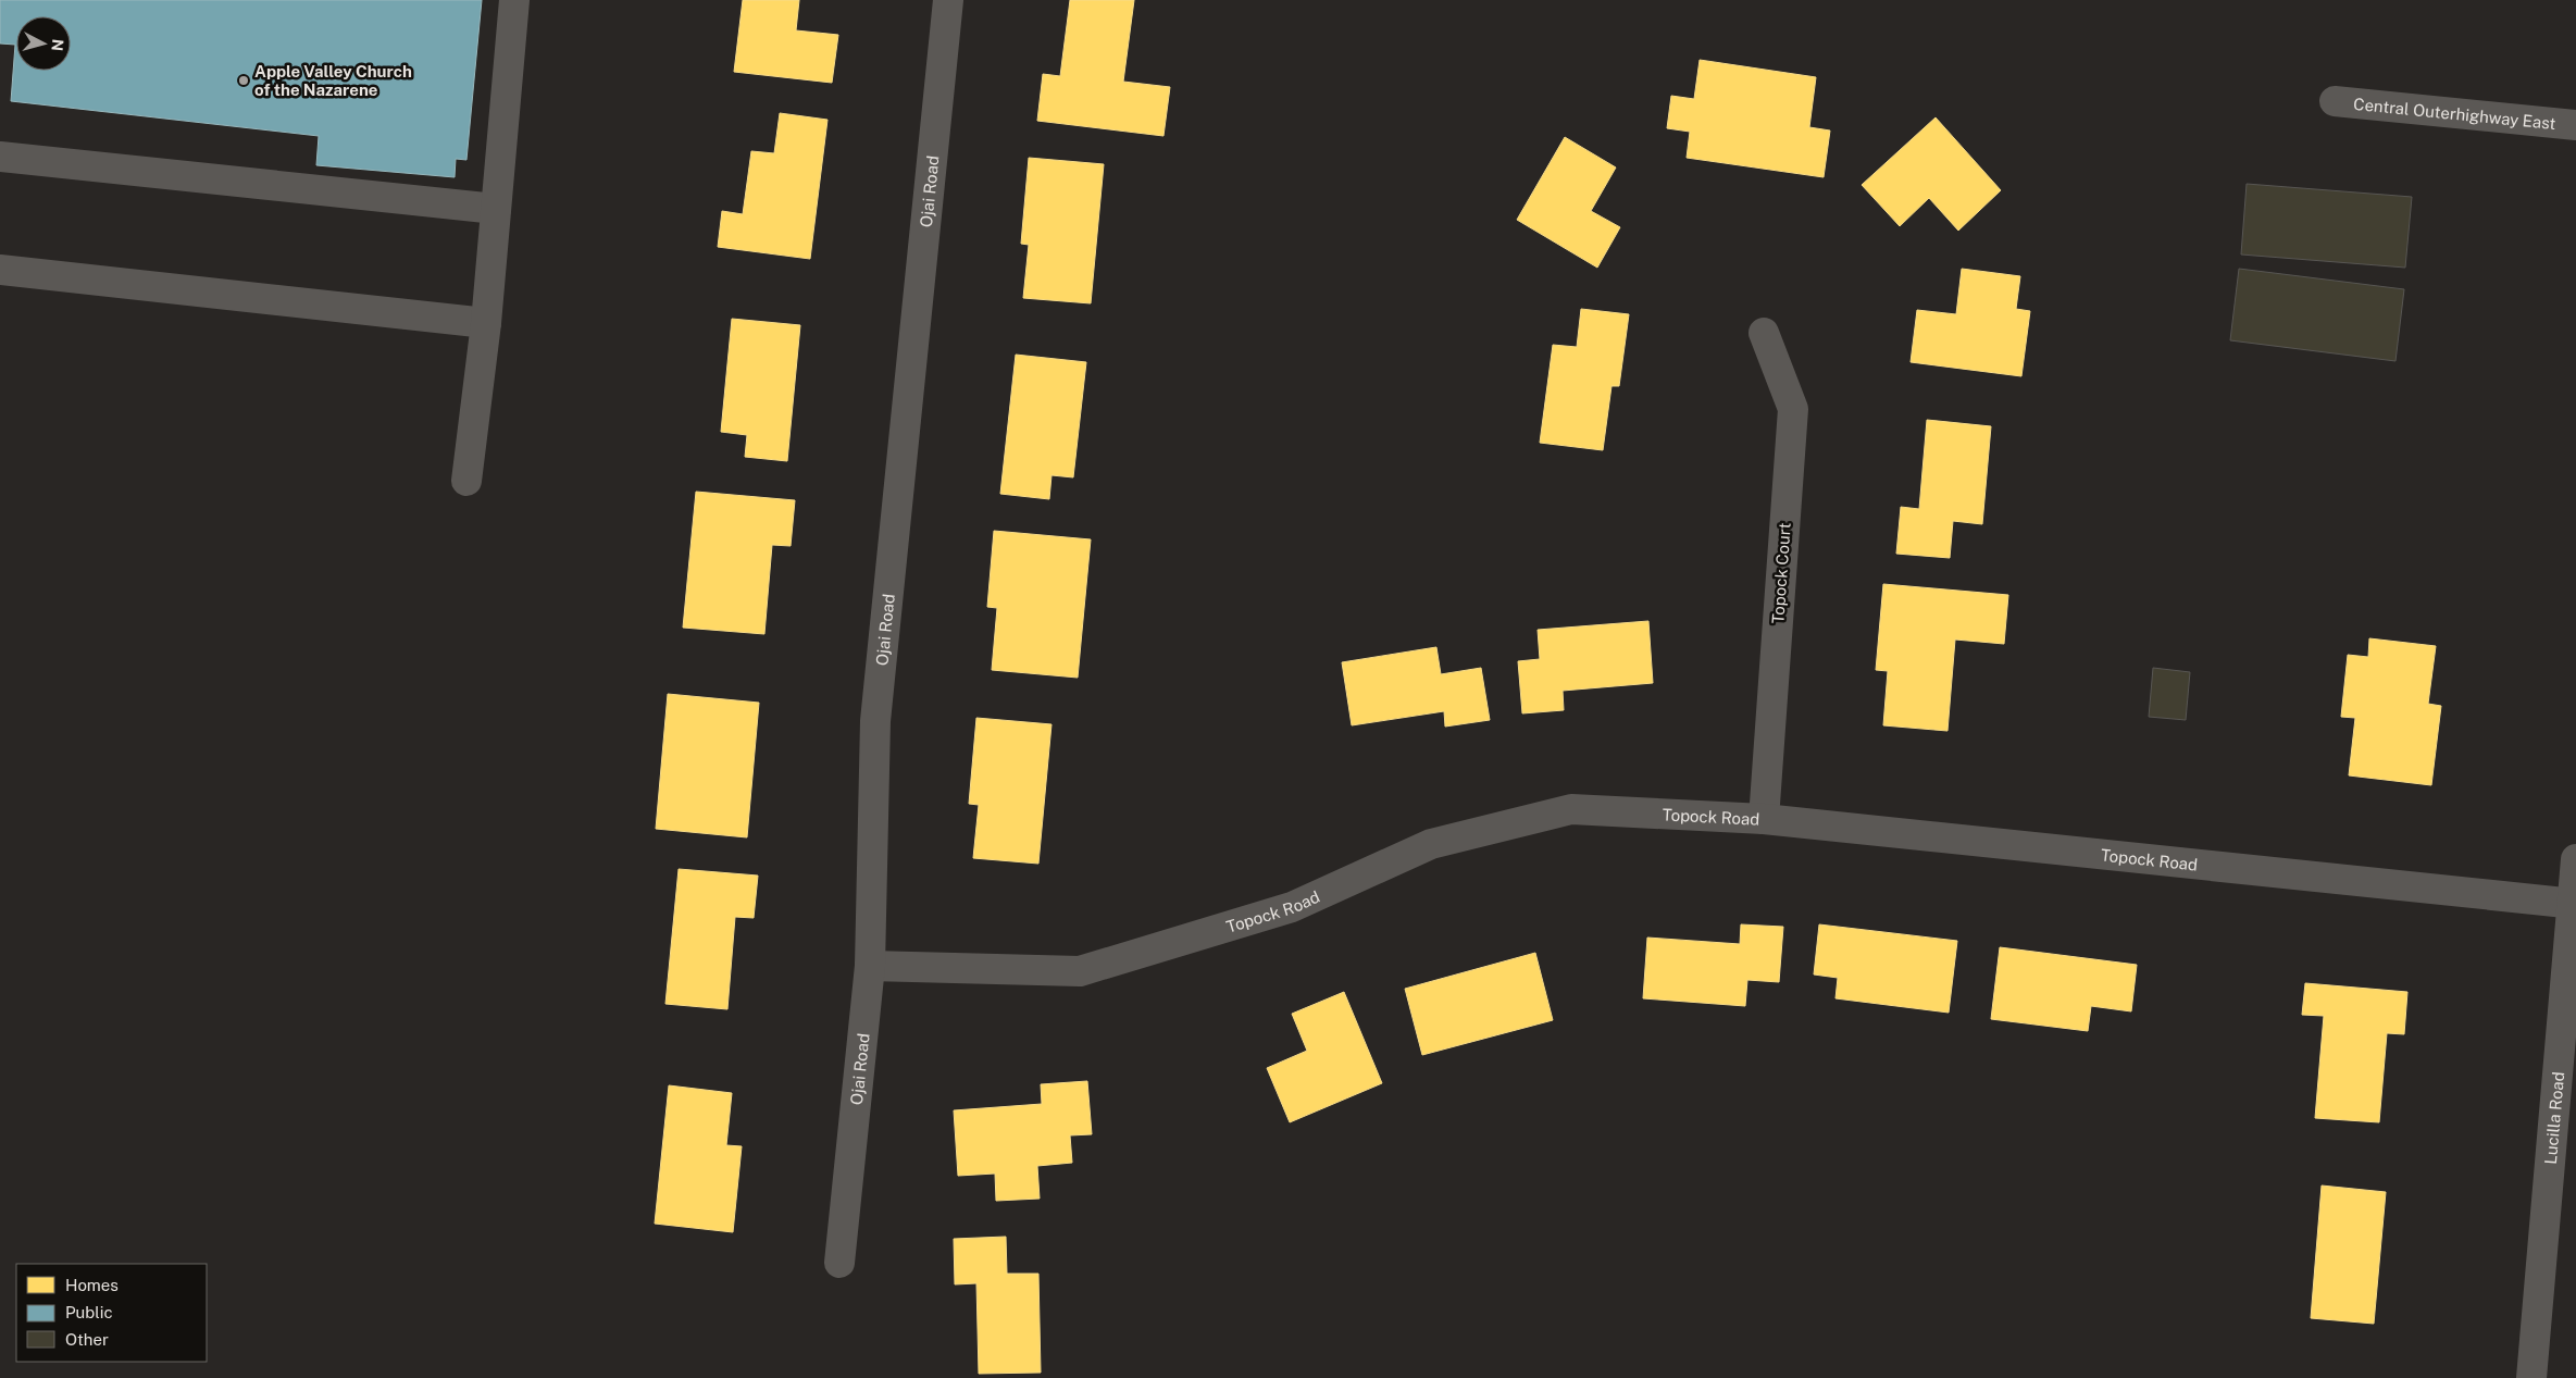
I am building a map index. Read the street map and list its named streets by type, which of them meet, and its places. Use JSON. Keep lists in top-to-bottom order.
{
  "streets": {
    "street": [
      "Central Outerhighway East",
      "Ojai Road",
      "Topock Court",
      "Topock Road",
      "Lucilla Road"
    ]
  },
  "crossings": [
    ["Ojai Road", "Topock Road"],
    ["Topock Court", "Topock Road"],
    ["Topock Road", "Lucilla Road"]
  ],
  "places": ["Apple Valley Church of the Nazarene"],
  "legend": ["Homes", "Public", "Other"],
  "north": "right"
}
